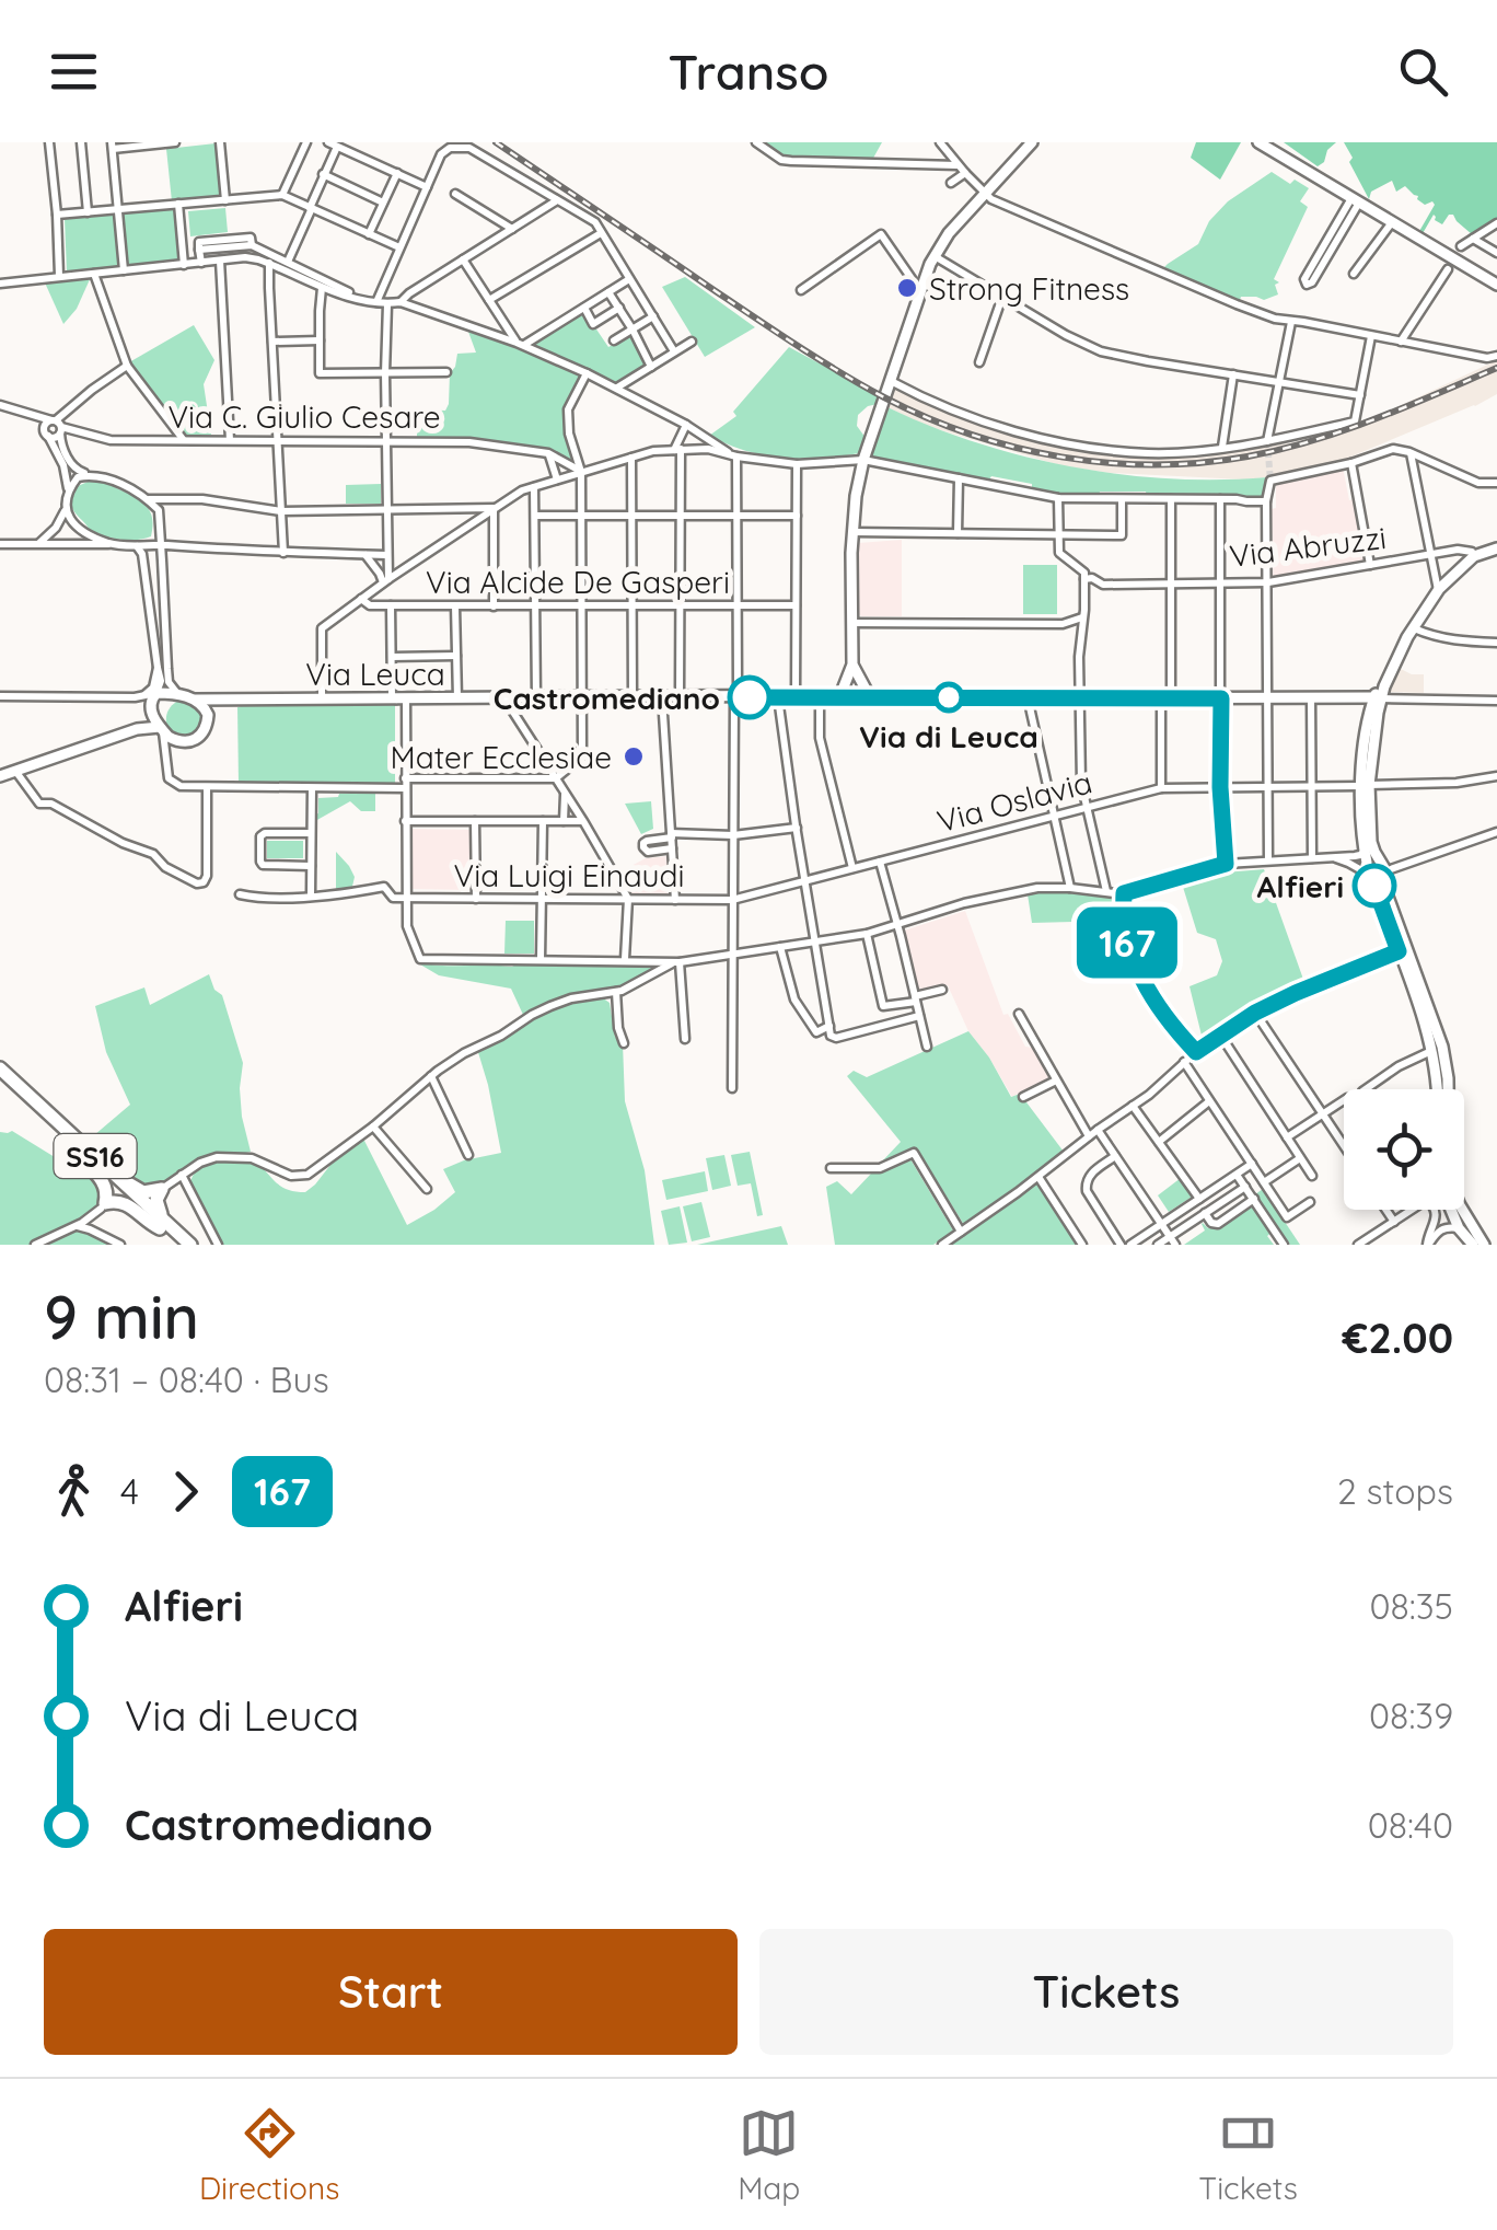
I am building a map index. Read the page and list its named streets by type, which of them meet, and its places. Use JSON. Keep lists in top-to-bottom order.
{
  "streets": {
    "highway": ["SS16"],
    "main road": ["Via Leuca"],
    "street": [
      "Via C. Giulio Cesare",
      "Via Abruzzi",
      "Via Alcide De Gasperi",
      "Via Oslavia",
      "Via Luigi Einaudi"
    ]
  },
  "crossings": [
    ["Via Oslavia", "Via Luigi Einaudi"]
  ],
  "places": [
    "Strong Fitness",
    "Castromediano",
    "Via di Leuca",
    "Mater Ecclesiae",
    "Alfieri"
  ],
  "lines": ["bus line 167"],
  "page": {
    "header": "Transo",
    "on_map": "167",
    "heading": ["9 min", "08:31 – 08:40 · Bus", "€2.00"],
    "legs": ["4", "167", "2 stops"],
    "list": [
      {
        "name": "Alfieri",
        "value": "08:35"
      },
      {
        "name": "Via di Leuca",
        "value": "08:39"
      },
      {
        "name": "Castromediano",
        "value": "08:40"
      }
    ],
    "buttons": ["Start", "Tickets"],
    "tabs": ["Directions", "Map", "Tickets"]
  }
}
